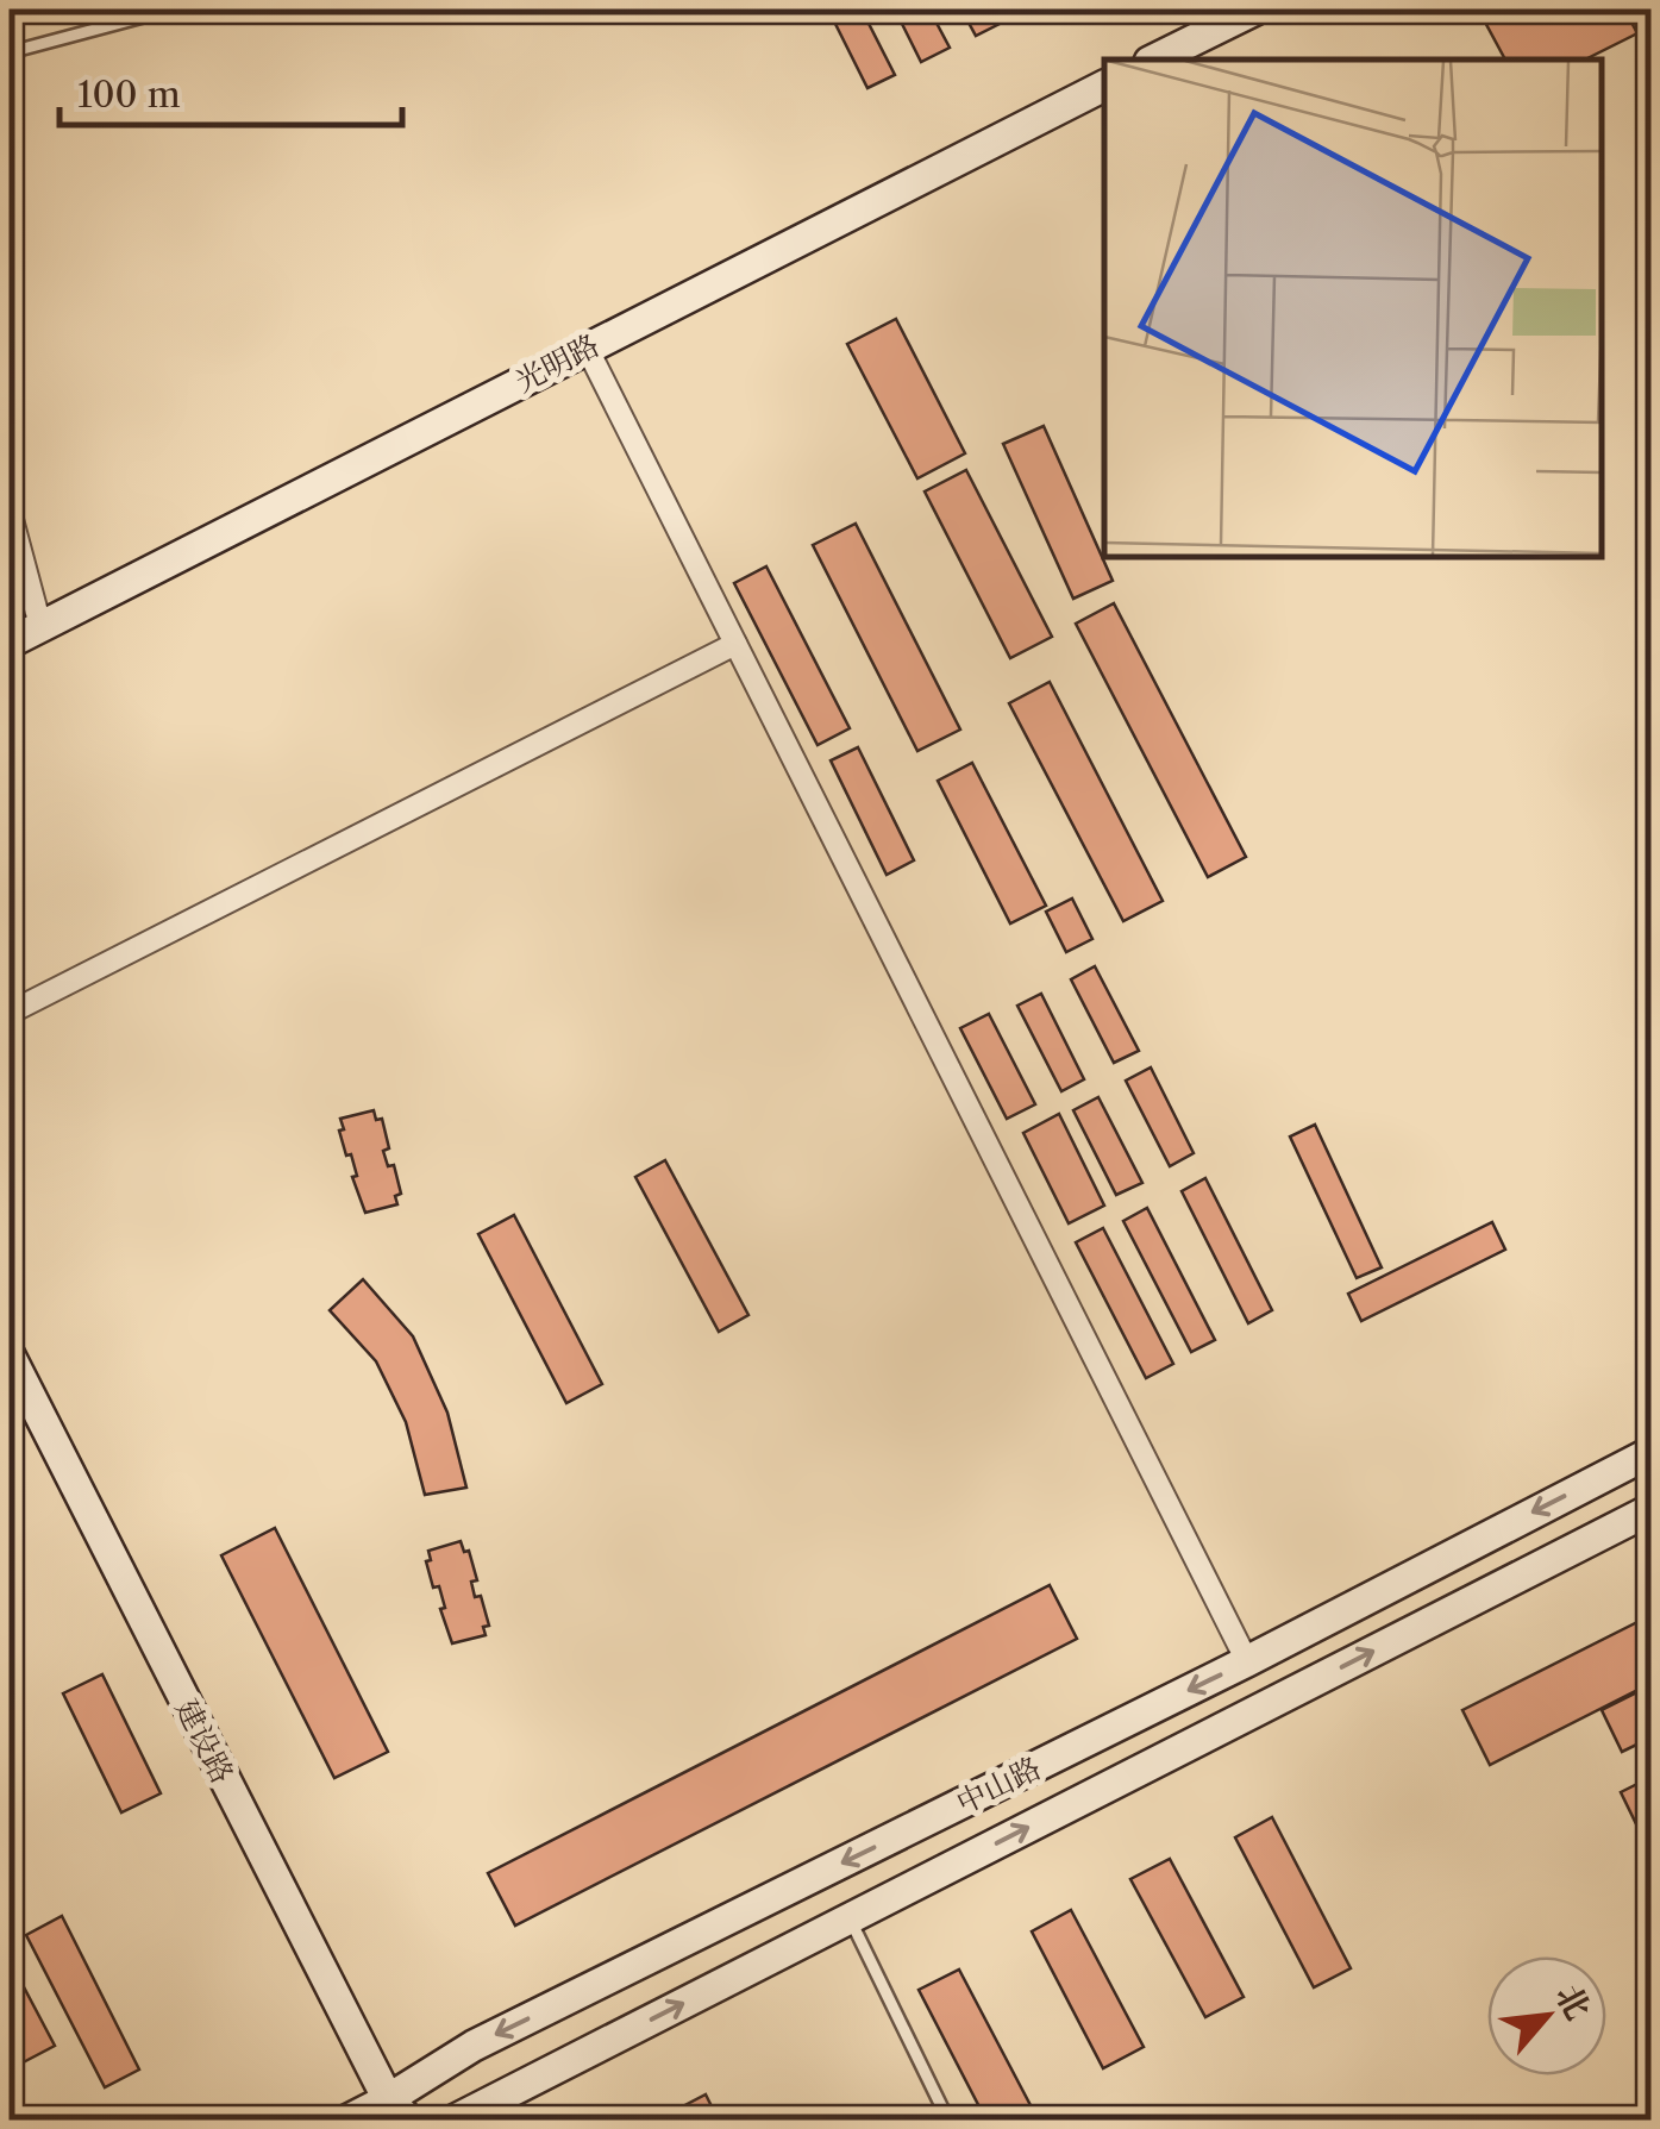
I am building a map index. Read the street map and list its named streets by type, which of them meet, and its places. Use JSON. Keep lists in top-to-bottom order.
{
  "streets": {
    "main road": ["光明路", "建设路", "中山路"]
  },
  "crossings": [
    ["建设路", "中山路"]
  ],
  "scale_bar": "100 m",
  "north": "top right"
}
